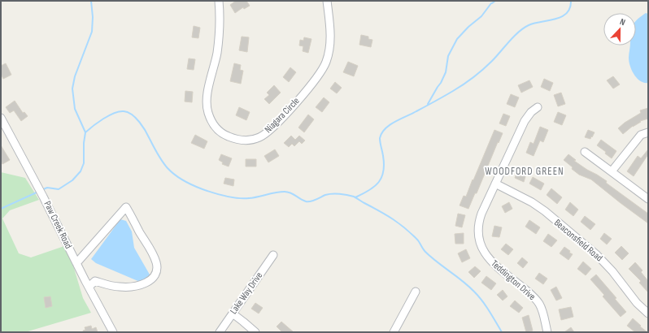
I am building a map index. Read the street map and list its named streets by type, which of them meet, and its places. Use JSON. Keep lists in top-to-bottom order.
{
  "streets": {
    "street": [
      "Niagara Circle",
      "Paw Creek Road",
      "Beaconsfield Road",
      "Teddington Drive",
      "Lake Way Drive"
    ]
  },
  "crossings": [
    ["Beaconsfield Road", "Teddington Drive"]
  ],
  "districts": ["WOODFORD GREEN"],
  "north": "top"
}
